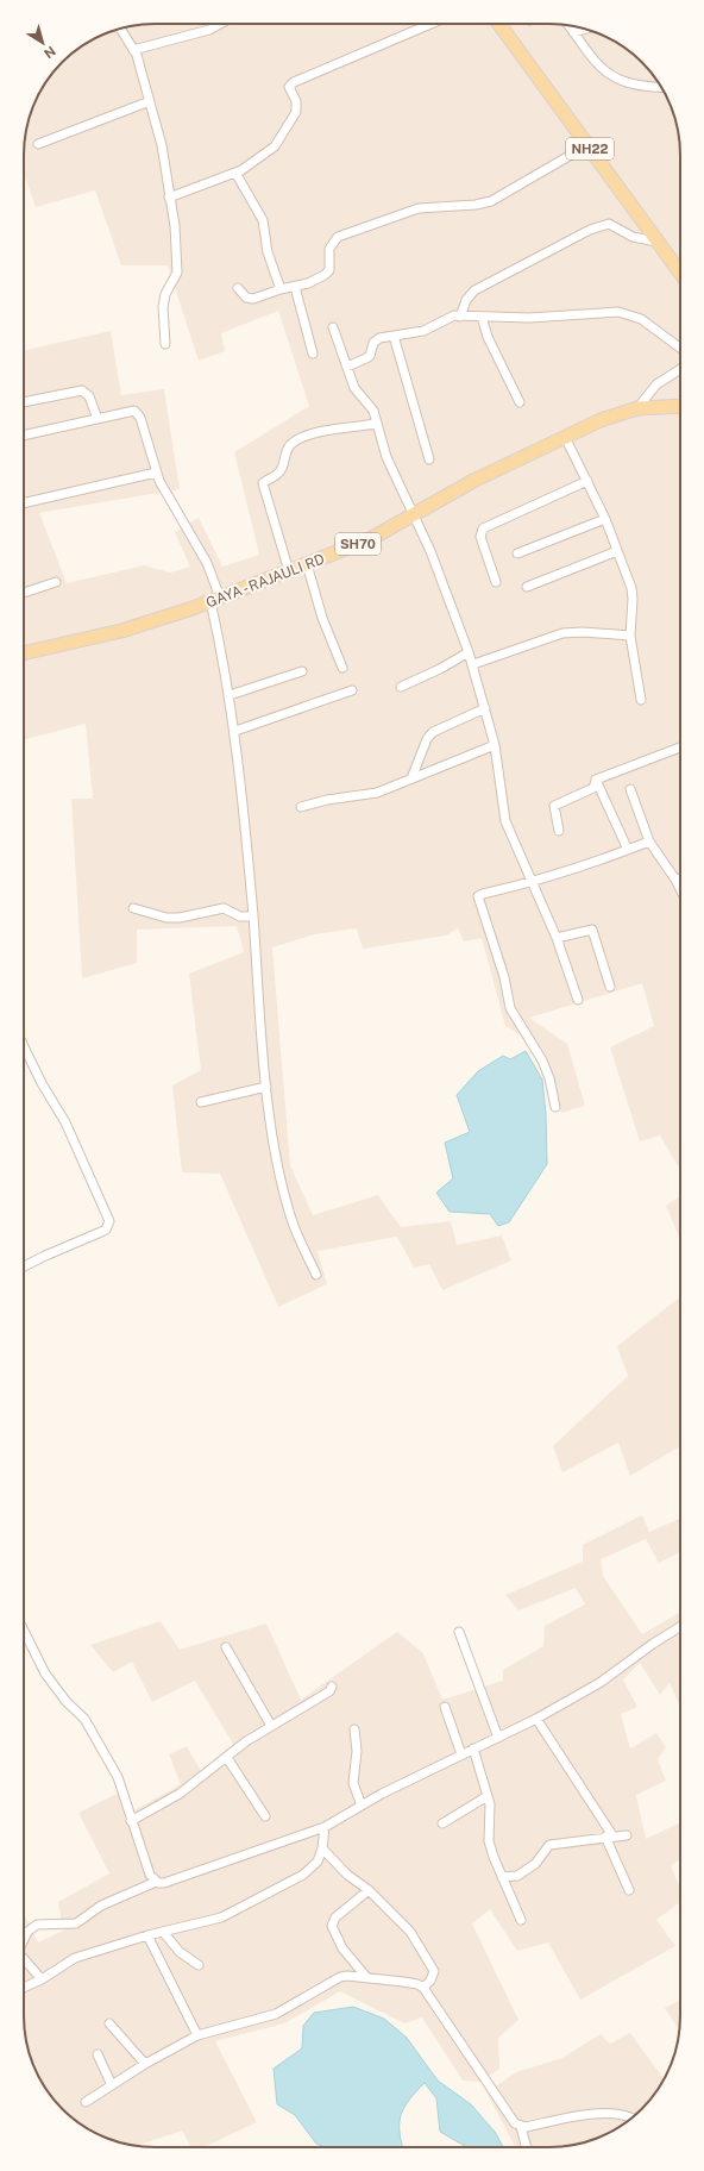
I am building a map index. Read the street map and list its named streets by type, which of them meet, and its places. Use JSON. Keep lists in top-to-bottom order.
{
  "streets": {
    "main road": ["NH22", "SH70", "GAYA - RAJAULI RD"]
  },
  "north": "bottom right"
}
